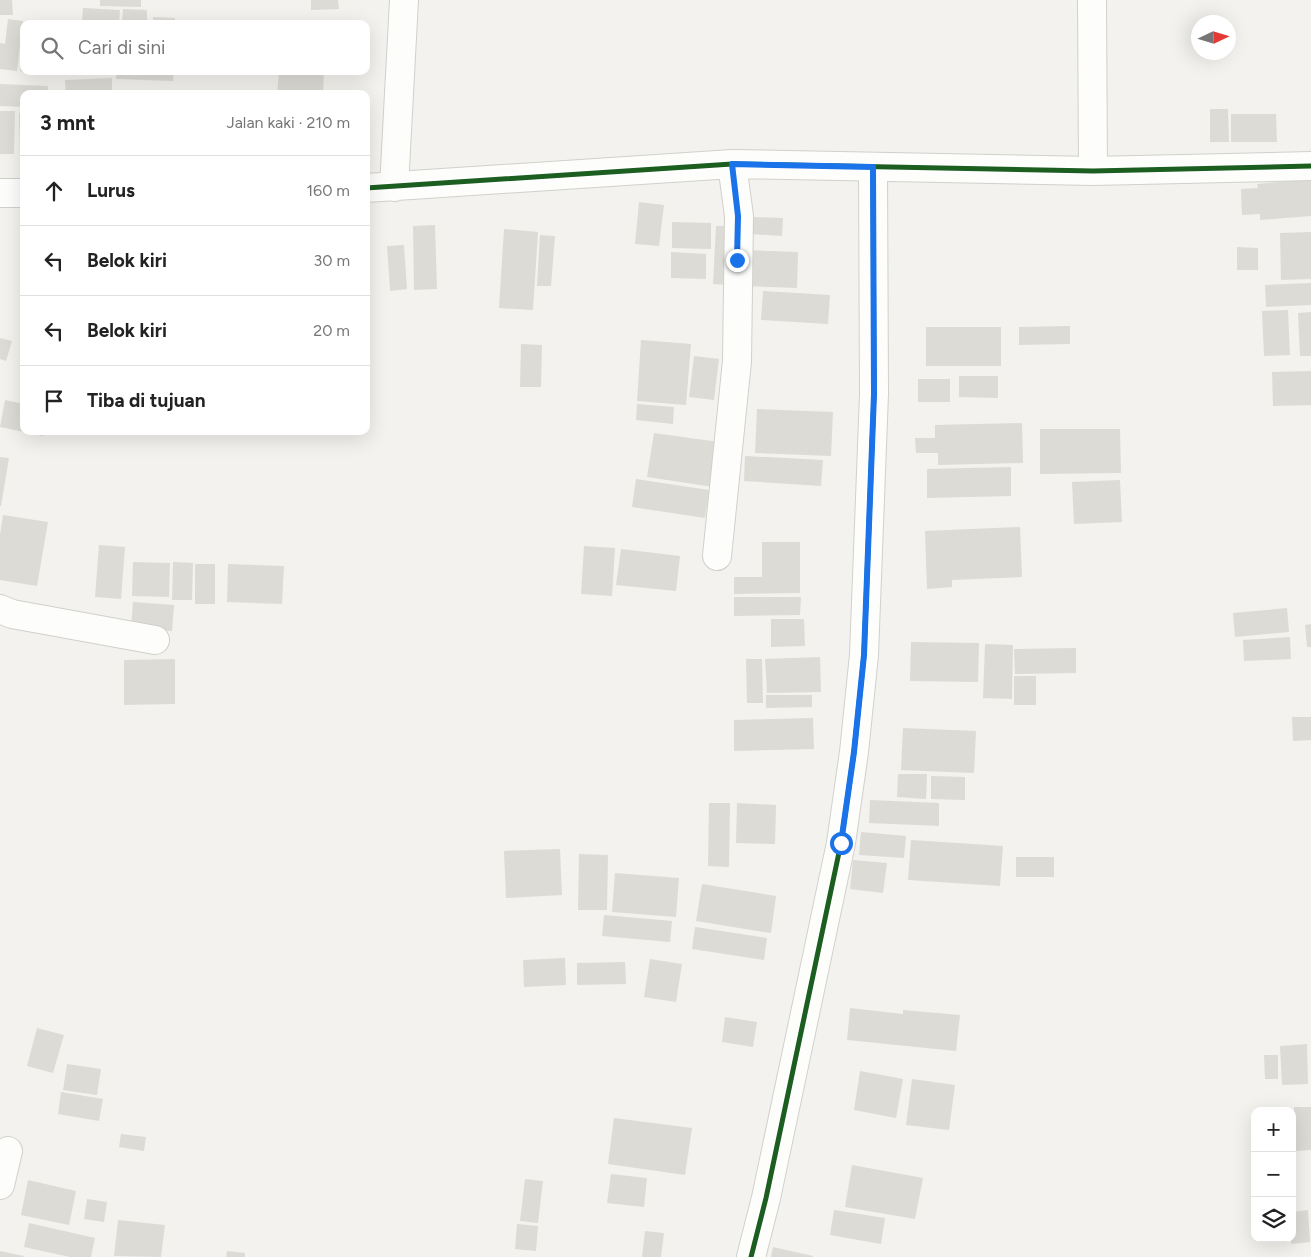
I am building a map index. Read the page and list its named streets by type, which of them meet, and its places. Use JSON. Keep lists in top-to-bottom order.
{
  "north": "right",
  "page": {
    "search": "Cari di sini",
    "heading": ["3 mnt", "Jalan kaki · 210 m"],
    "list": [
      ["Lurus", "160 m"],
      ["Belok kiri", "30 m"],
      ["Belok kiri", "20 m"],
      "Tiba di tujuan"
    ],
    "map_buttons": ["+", "−"]
  }
}
